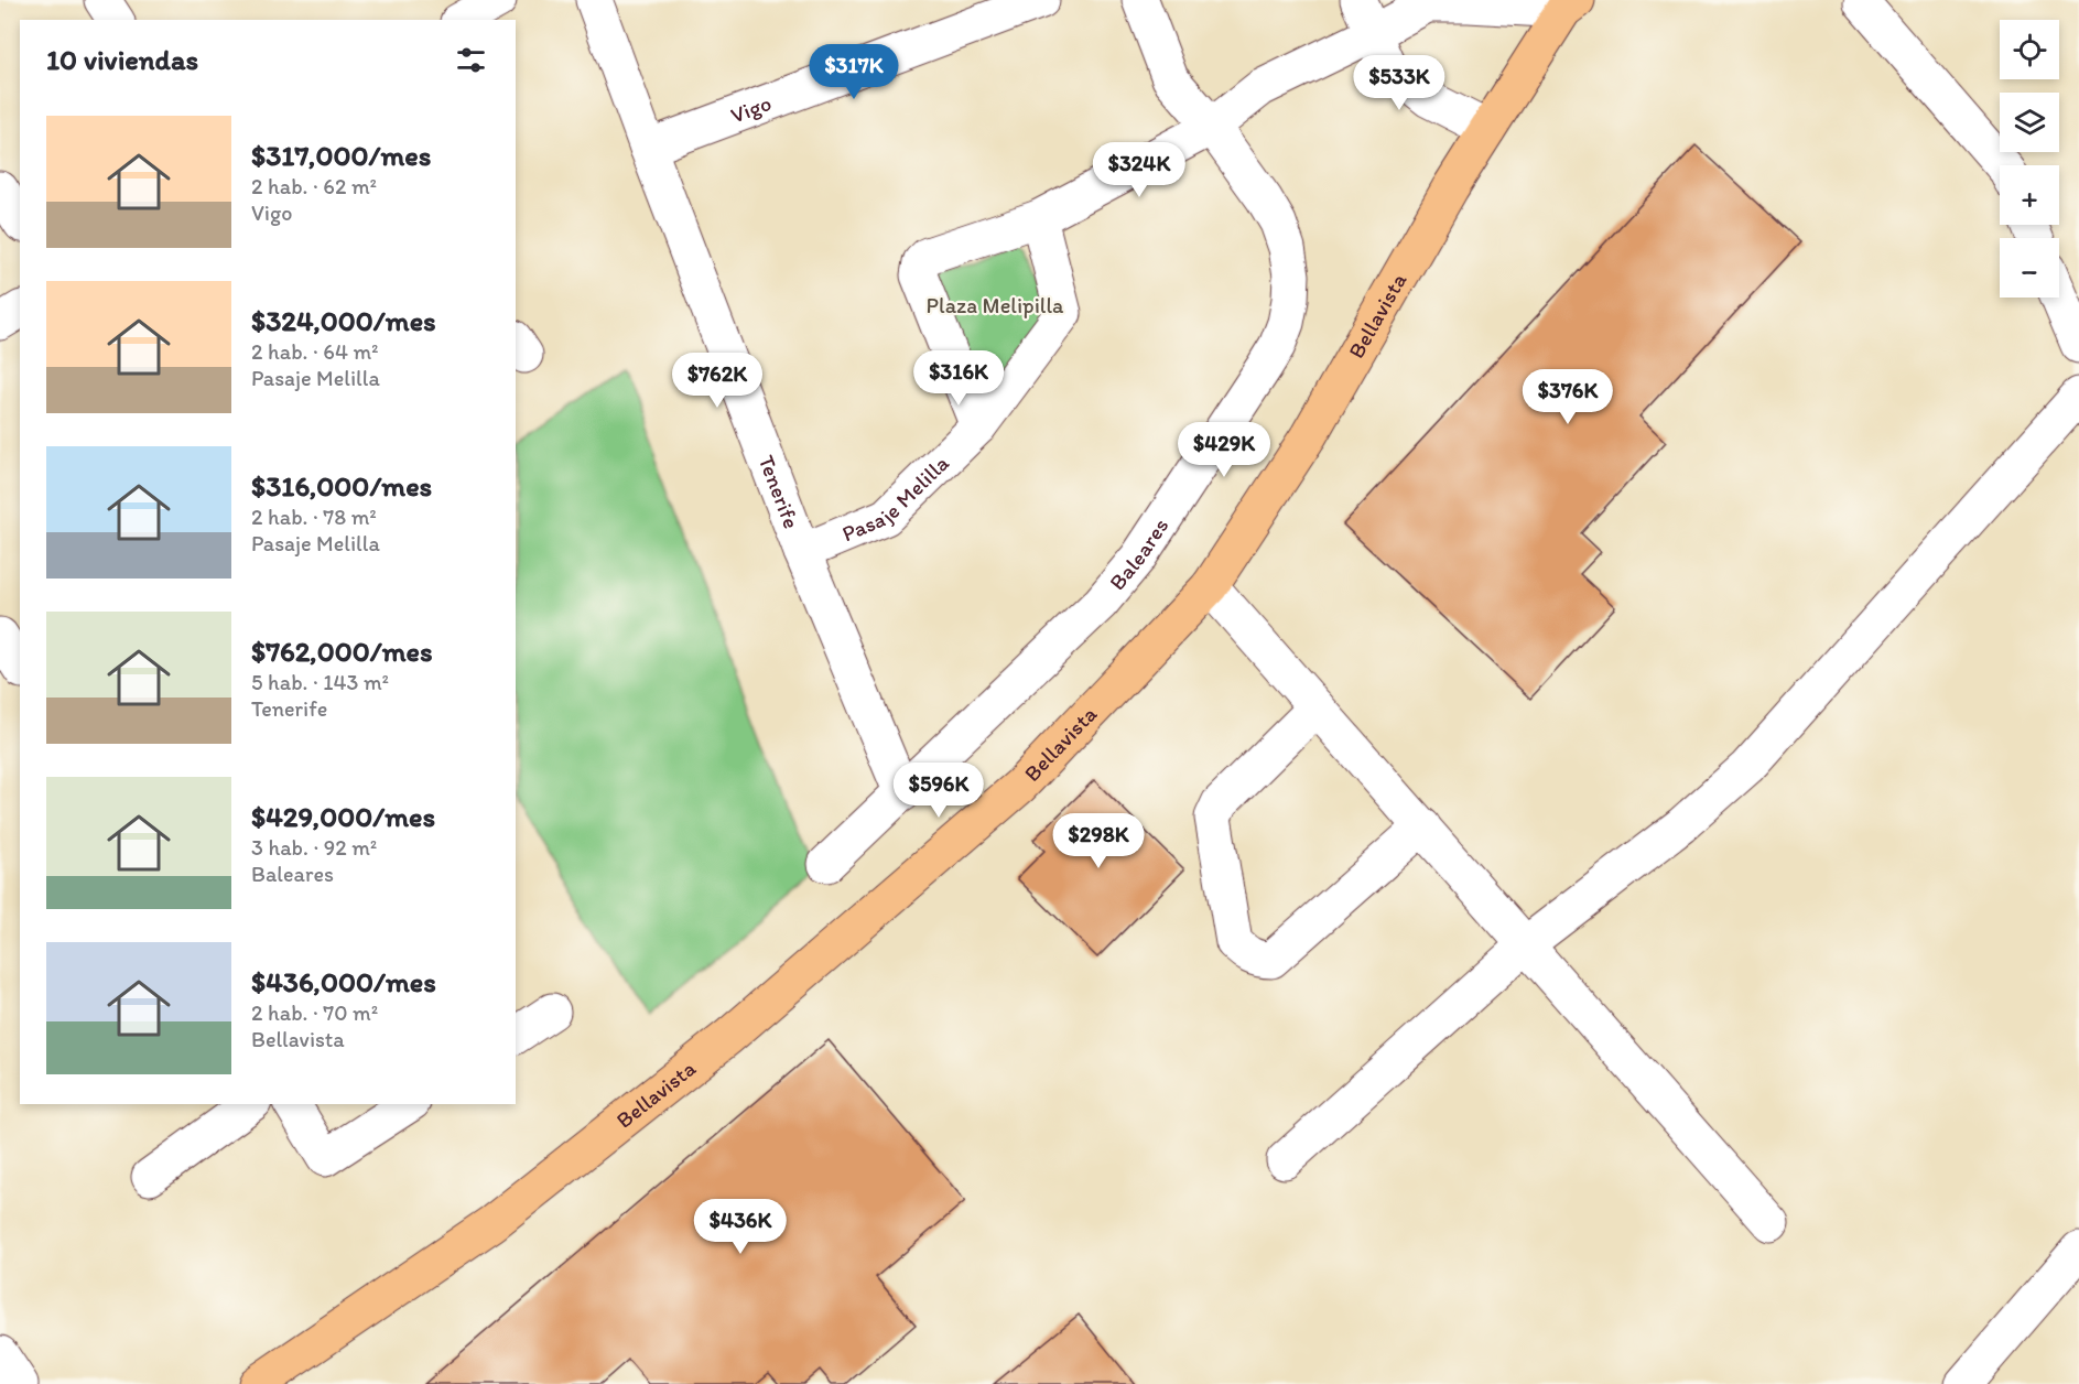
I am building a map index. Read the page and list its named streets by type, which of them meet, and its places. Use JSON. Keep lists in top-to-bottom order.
{
  "streets": {
    "main road": ["Bellavista"],
    "street": [
      "Vigo",
      "Tenerife",
      "Pasaje Melilla",
      "Baleares"
    ]
  },
  "crossings": [
    ["Vigo", "Tenerife"],
    ["Tenerife", "Pasaje Melilla"],
    ["Tenerife", "Baleares"]
  ],
  "parks": ["Plaza Melipilla"],
  "page": {
    "map_buttons": ["+", "−"],
    "heading": "10 viviendas",
    "price": [
      "$317K",
      "$533K",
      "$324K",
      "$316K",
      "$762K",
      "$376K",
      "$429K",
      "$596K",
      "$298K",
      "$436K"
    ],
    "list": [
      {
        "name": "$317,000/mes",
        "note": "2 hab. · 62 m² · Vigo"
      },
      {
        "name": "$324,000/mes",
        "note": "2 hab. · 64 m² · Pasaje Melilla"
      },
      {
        "name": "$316,000/mes",
        "note": "2 hab. · 78 m² · Pasaje Melilla"
      },
      {
        "name": "$762,000/mes",
        "note": "5 hab. · 143 m² · Tenerife"
      },
      {
        "name": "$429,000/mes",
        "note": "3 hab. · 92 m² · Baleares"
      },
      {
        "name": "$436,000/mes",
        "note": "2 hab. · 70 m² · Bellavista"
      }
    ]
  }
}
